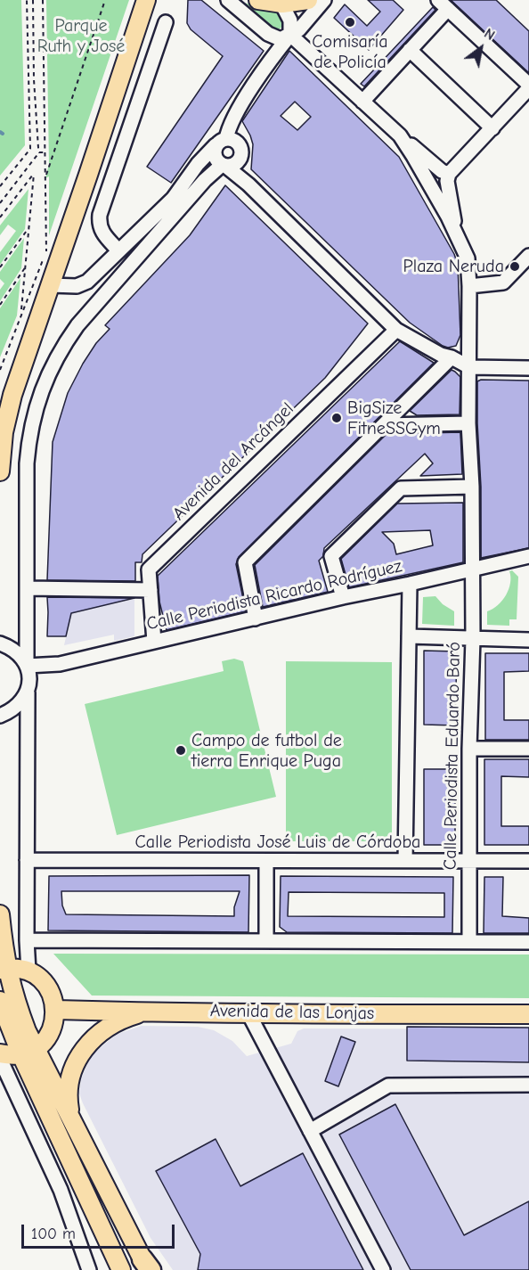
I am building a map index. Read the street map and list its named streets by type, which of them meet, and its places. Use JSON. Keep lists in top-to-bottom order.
{
  "streets": {
    "main road": ["Avenida de las Lonjas"],
    "street": [
      "Avenida del Arcángel",
      "Calle Periodista Ricardo Rodríguez",
      "Calle Periodista Eduardo Baró",
      "Calle Periodista José Luis de Córdoba"
    ]
  },
  "crossings": [
    ["Avenida del Arcángel", "Calle Periodista Ricardo Rodríguez"],
    ["Calle Periodista Ricardo Rodríguez", "Calle Periodista Eduardo Baró"],
    ["Calle Periodista Eduardo Baró", "Calle Periodista José Luis de Córdoba"]
  ],
  "parks": ["Parque Ruth y José"],
  "places": [
    "Comisaría de Policía",
    "Plaza Neruda",
    "BigSize FitneSSGym",
    "Campo de futbol de tierra Enrique Puga"
  ],
  "scale_bar": "100 m",
  "north": "top right"
}
